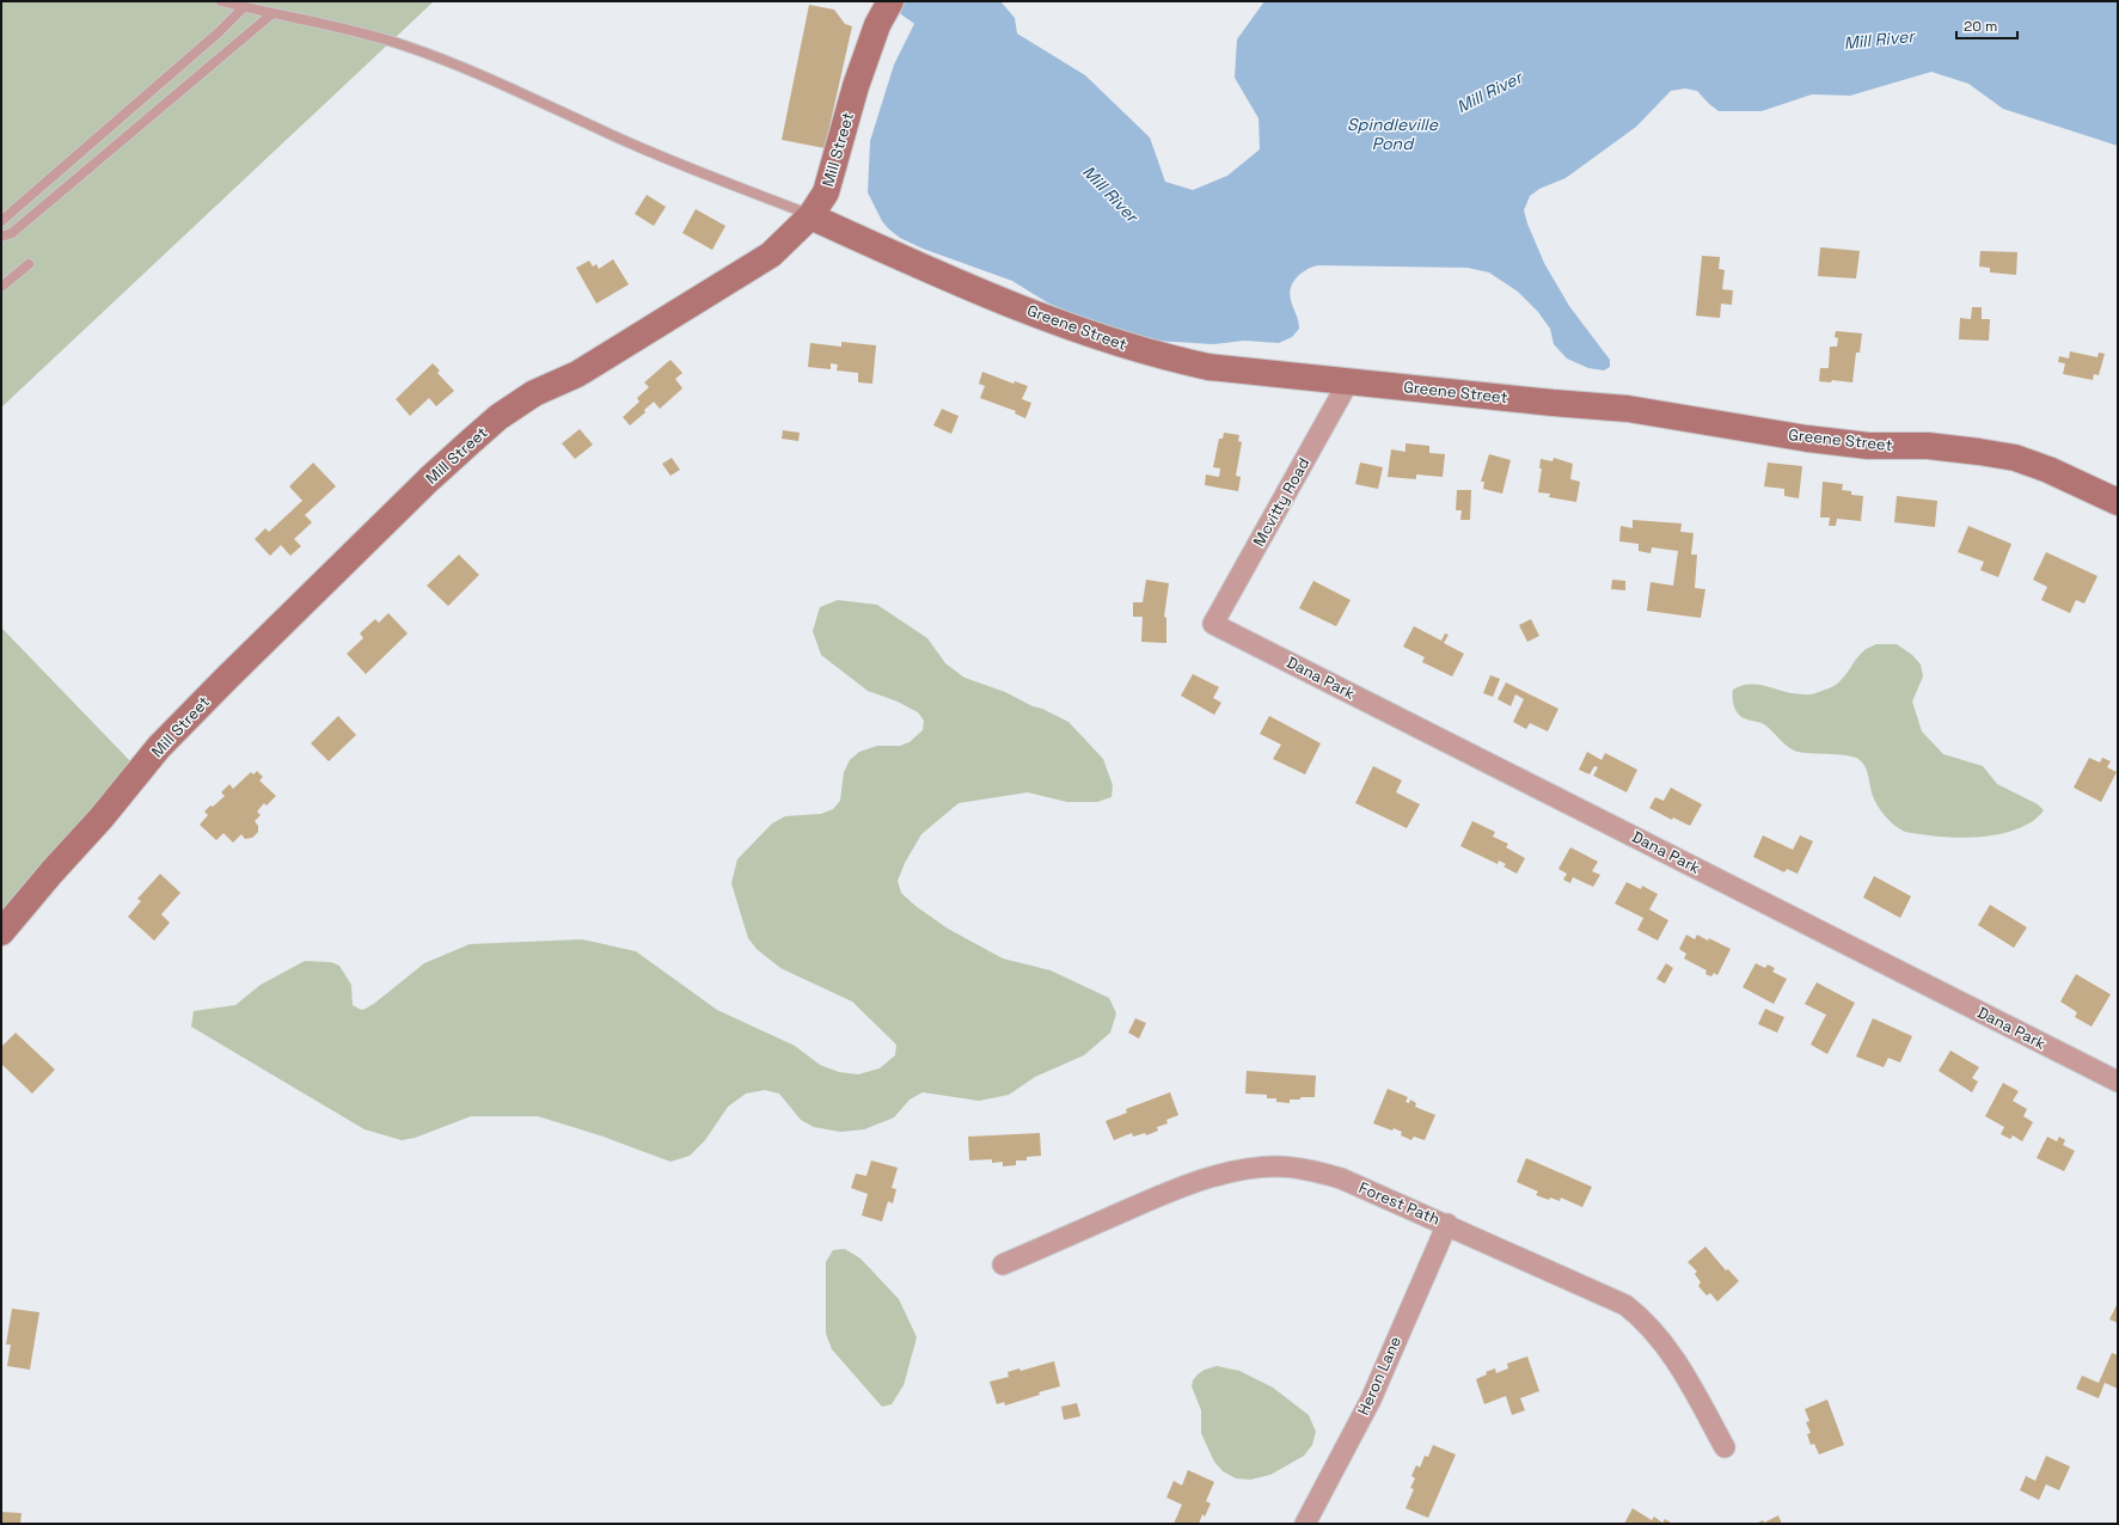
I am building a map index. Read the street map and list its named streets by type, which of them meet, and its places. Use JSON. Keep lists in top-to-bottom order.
{
  "streets": {
    "street": [
      "Mill Street",
      "Greene Street",
      "Mcvitty Road",
      "Dana Park",
      "Forest Path",
      "Heron Lane"
    ]
  },
  "crossings": [
    ["Mill Street", "Greene Street"],
    ["Greene Street", "Mcvitty Road"],
    ["Mcvitty Road", "Dana Park"],
    ["Forest Path", "Heron Lane"]
  ],
  "water": ["Mill River", "Spindleville Pond"],
  "scale_bar": "20 m"
}
